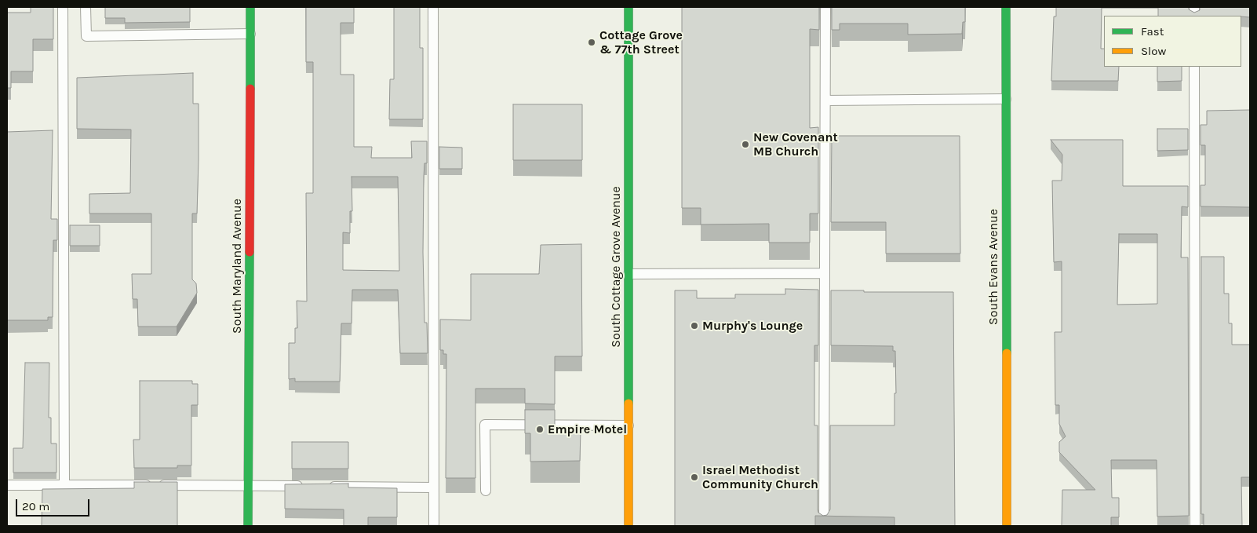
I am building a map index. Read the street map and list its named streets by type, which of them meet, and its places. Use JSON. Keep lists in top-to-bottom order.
{
  "streets": {
    "street": ["South Maryland Avenue", "South Cottage Grove Avenue", "South Evans Avenue"]
  },
  "places": [
    "Cottage Grove & 77th Street",
    "New Covenant MB Church",
    "Murphy's Lounge",
    "Empire Motel",
    "Israel Methodist Community Church"
  ],
  "legend": ["Fast", "Slow"],
  "scale_bar": "20 m"
}
